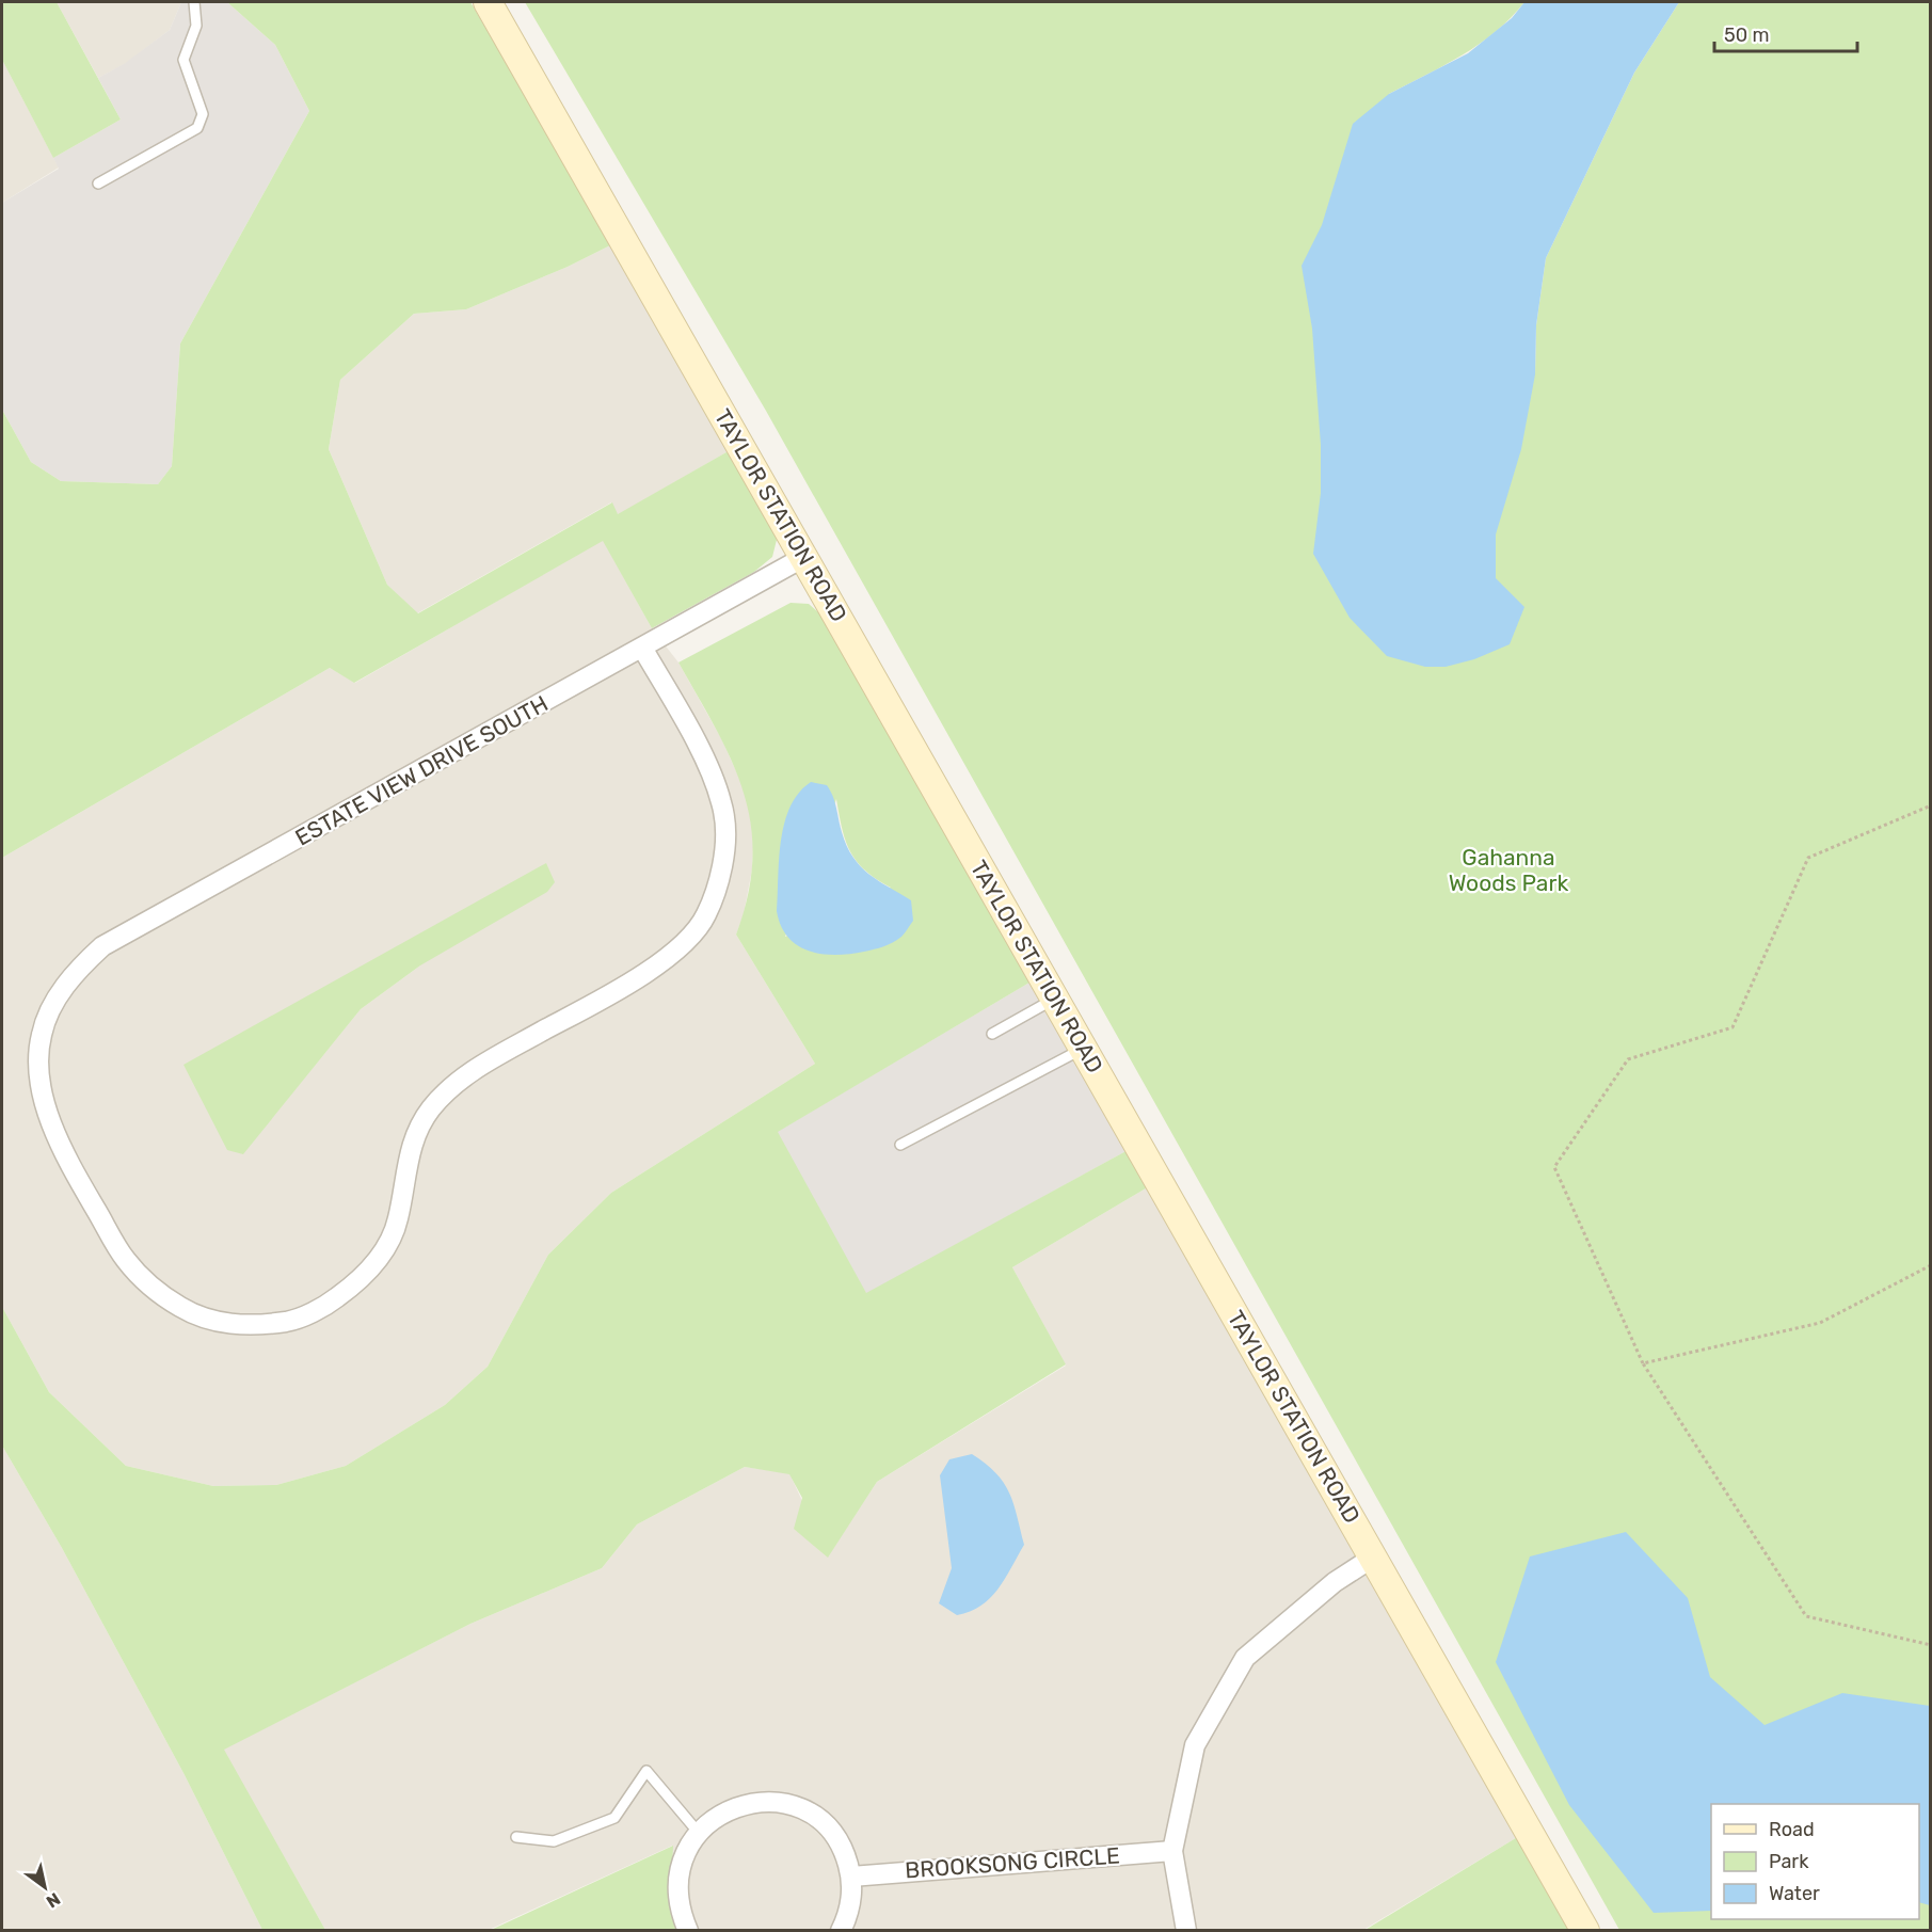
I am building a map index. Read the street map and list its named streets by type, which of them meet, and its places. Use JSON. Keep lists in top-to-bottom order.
{
  "streets": {
    "main road": ["TAYLOR STATION ROAD"],
    "street": ["ESTATE VIEW DRIVE SOUTH", "BROOKSONG CIRCLE"]
  },
  "crossings": [
    ["TAYLOR STATION ROAD", "ESTATE VIEW DRIVE SOUTH"]
  ],
  "parks": ["Gahanna Woods Park"],
  "legend": ["Road", "Park", "Water"],
  "scale_bar": "50 m",
  "north": "bottom right"
}
